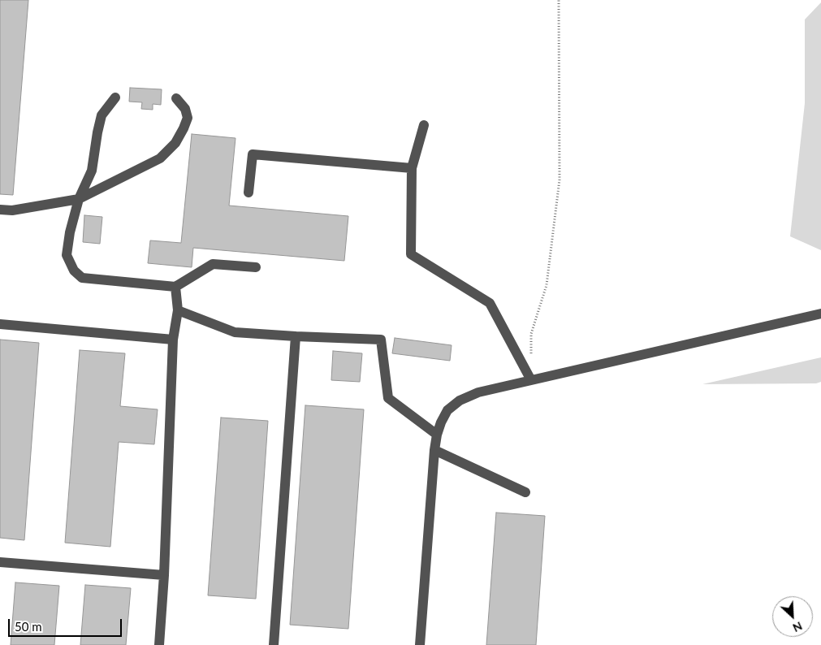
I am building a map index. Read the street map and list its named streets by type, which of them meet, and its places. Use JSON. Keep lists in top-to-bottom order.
{
  "scale_bar": "50 m",
  "north": "bottom right"
}
